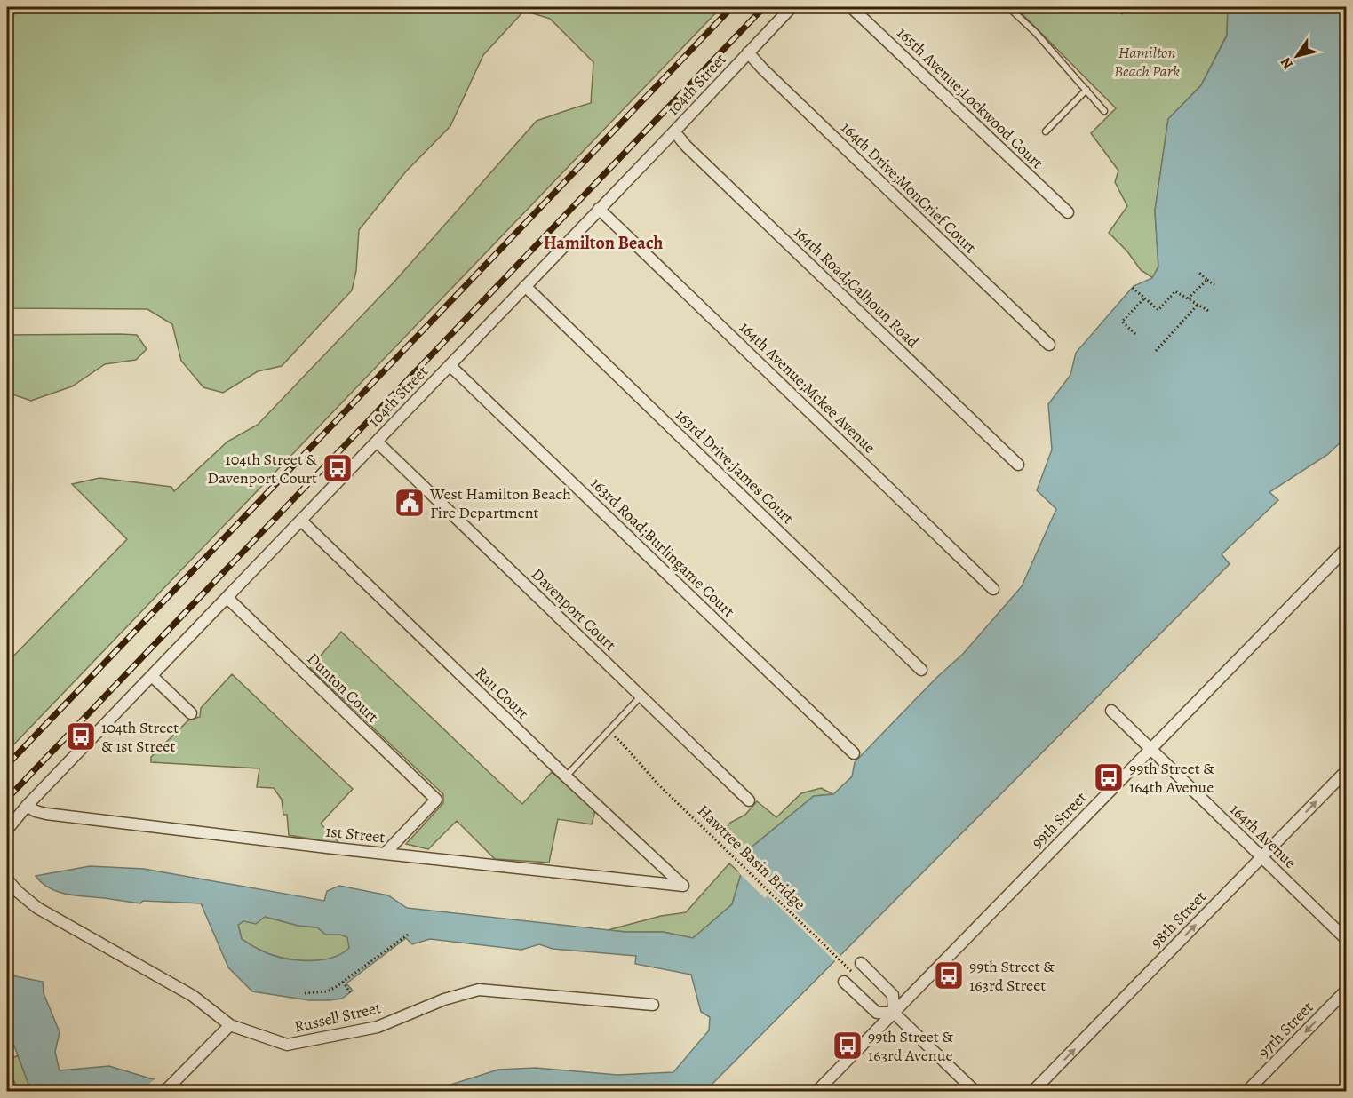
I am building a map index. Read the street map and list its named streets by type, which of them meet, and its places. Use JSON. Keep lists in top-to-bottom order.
{
  "streets": {
    "street": [
      "104th Street",
      "165th Avenue;Lockwood Court",
      "164th Drive;MonCrief Court",
      "164th Road;Calhoun Road",
      "164th Avenue;Mckee Avenue",
      "163rd Drive;James Court",
      "163rd Road;Burlingame Court",
      "Davenport Court",
      "Dunton Court",
      "Rau Court",
      "99th Street",
      "1st Street",
      "164th Avenue",
      "98th Street",
      "Russell Street",
      "97th Street"
    ],
    "path": ["Hawtree Basin Bridge"]
  },
  "crossings": [
    ["104th Street", "164th Drive;MonCrief Court"],
    ["104th Street", "164th Road;Calhoun Road"],
    ["104th Street", "164th Avenue;Mckee Avenue"],
    ["104th Street", "163rd Drive;James Court"],
    ["104th Street", "163rd Road;Burlingame Court"],
    ["104th Street", "Davenport Court"],
    ["104th Street", "Dunton Court"],
    ["104th Street", "Rau Court"],
    ["104th Street", "1st Street"],
    ["Dunton Court", "1st Street"],
    ["Rau Court", "1st Street"],
    ["99th Street", "164th Avenue"],
    ["164th Avenue", "98th Street"]
  ],
  "one_way": ["98th Street", "97th Street"],
  "districts": ["Hamilton Beach"],
  "parks": ["Hamilton Beach Park"],
  "places": {
    "bus stop": [
      "104th Street & Davenport Court",
      "104th Street & 1st Street",
      "99th Street & 164th Avenue",
      "99th Street & 163rd Street",
      "99th Street & 163rd Avenue"
    ],
    "public building": ["West Hamilton Beach Fire Department"]
  },
  "north": "bottom left"
}
